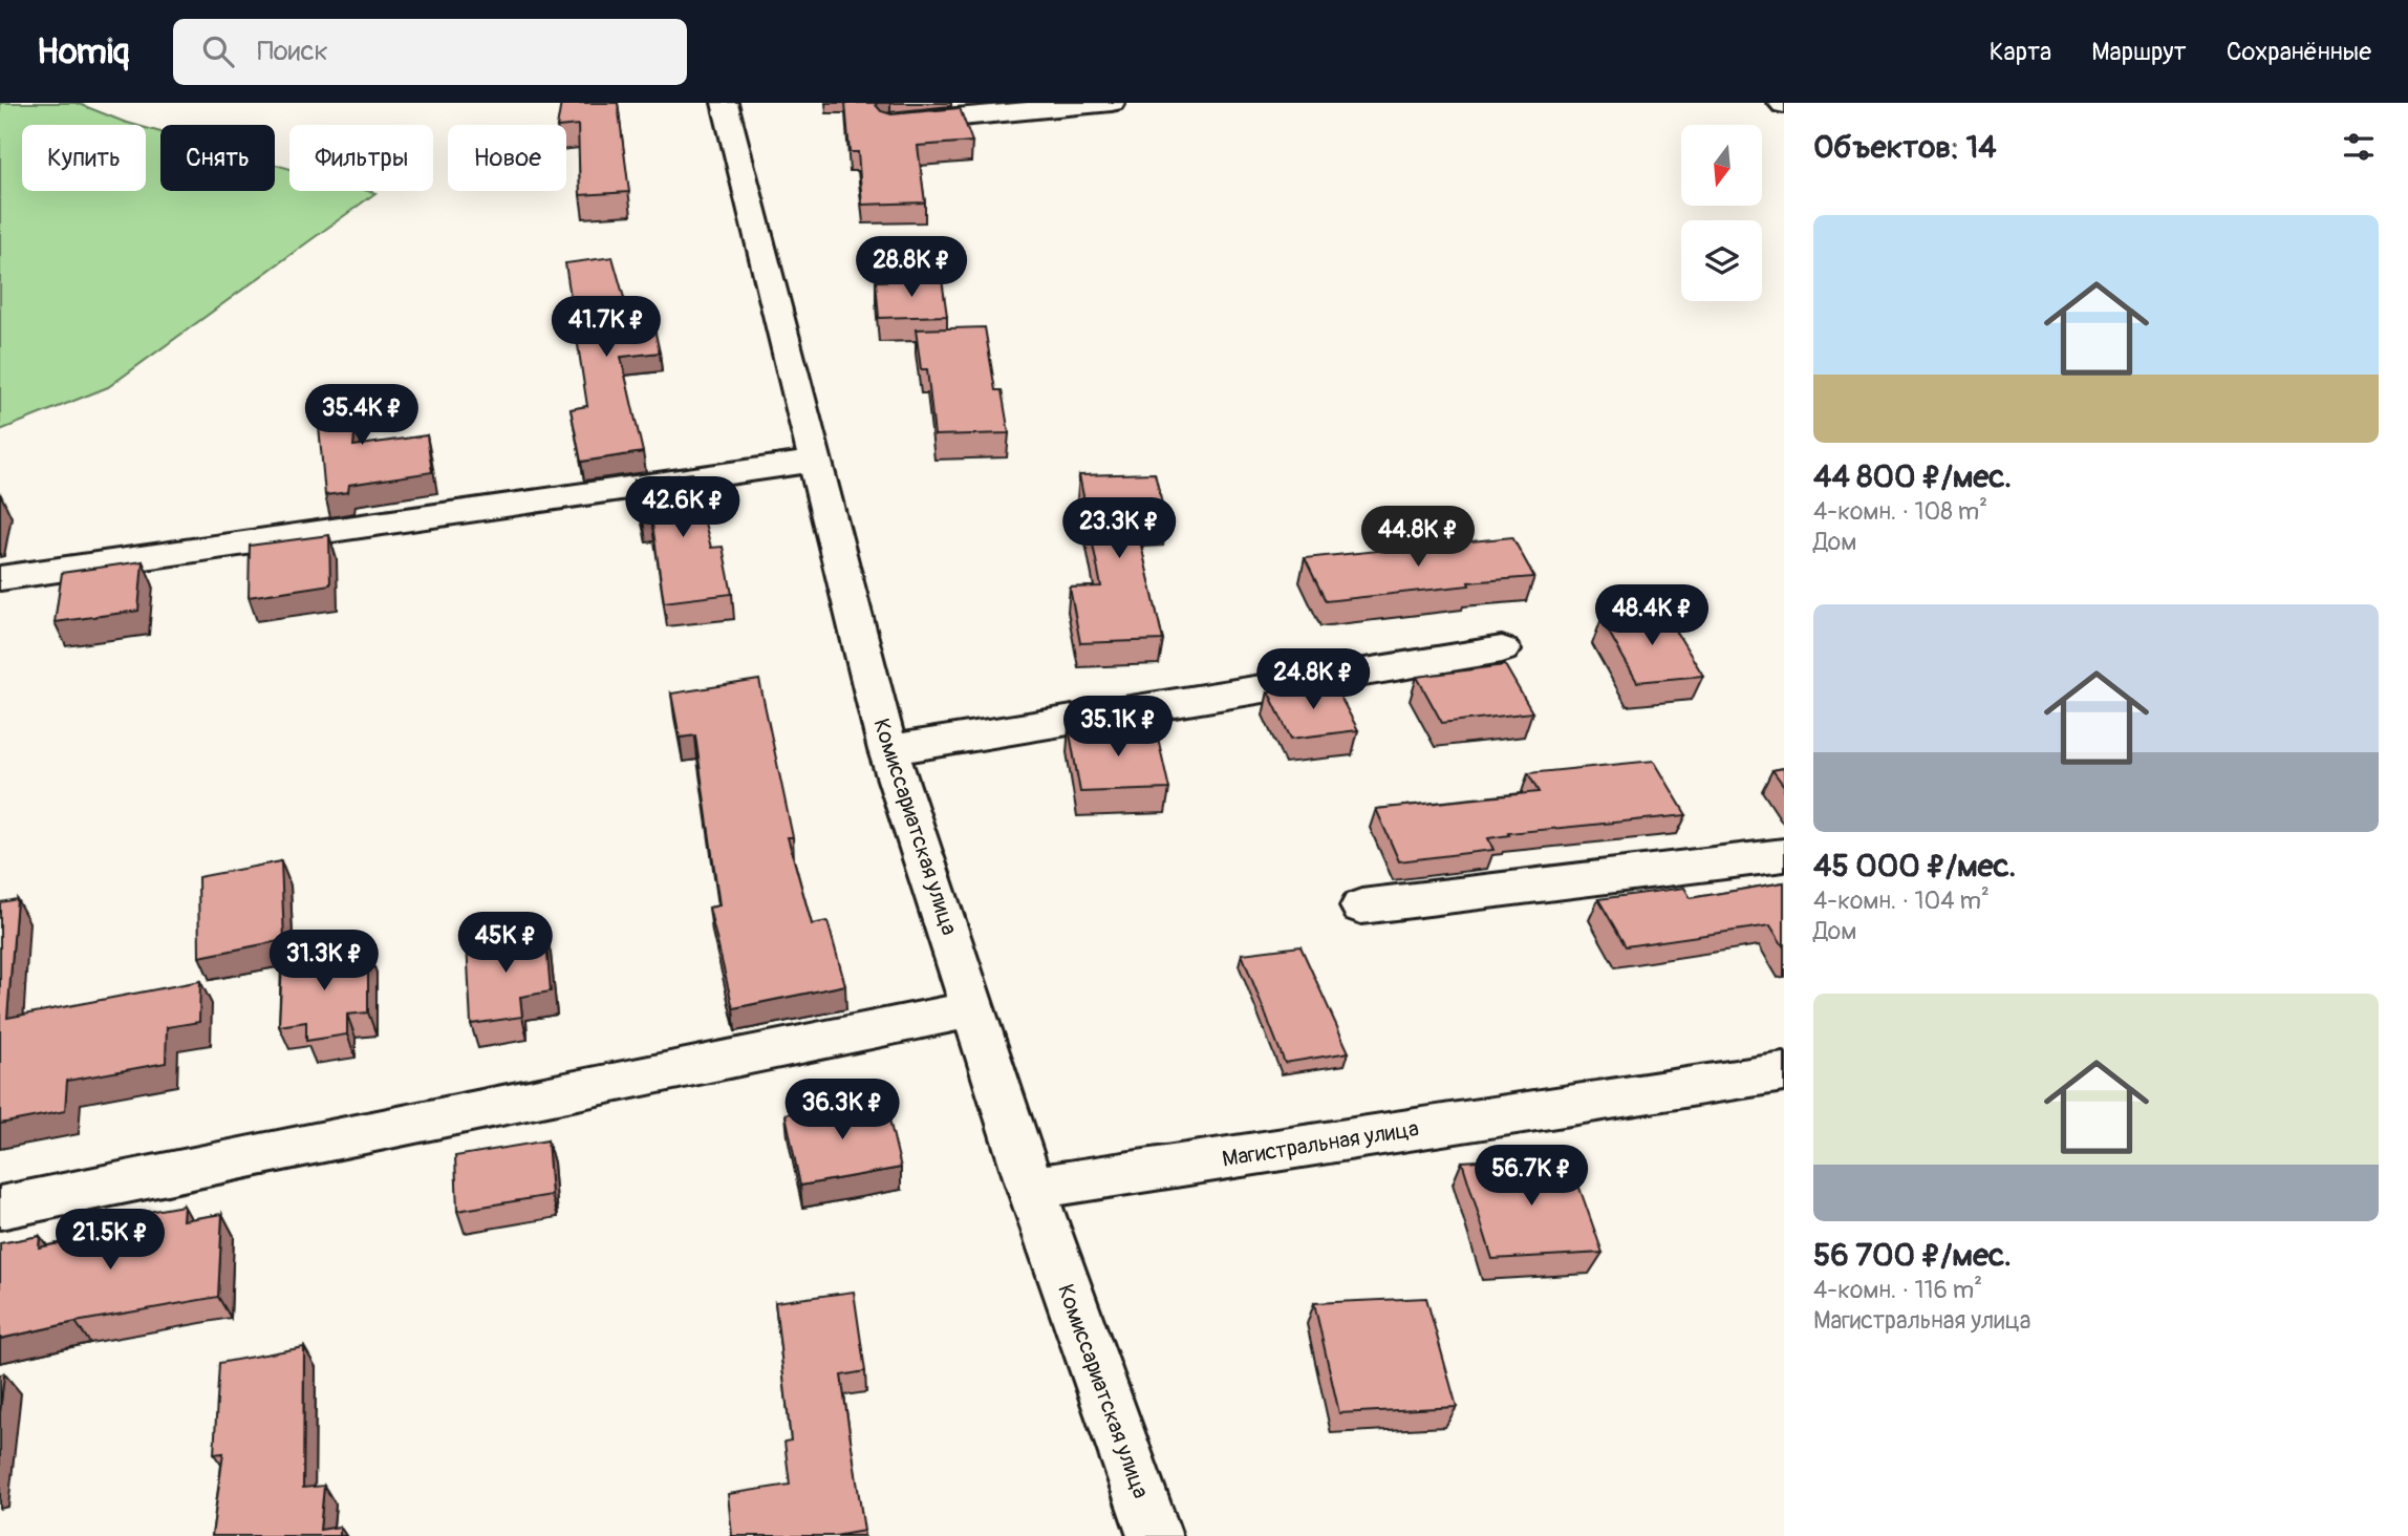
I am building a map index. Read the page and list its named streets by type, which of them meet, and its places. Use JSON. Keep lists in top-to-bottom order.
{
  "streets": {
    "street": ["Комиссариатская улица", "Магистральная улица"]
  },
  "crossings": [
    ["Комиссариатская улица", "Магистральная улица"]
  ],
  "north": "bottom",
  "page": {
    "header": "Homiq",
    "search": "Поиск",
    "nav": ["Карта", "Маршрут", "Сохранённые"],
    "heading": "Объектов: 14",
    "chip": [
      "Купить",
      "Снять",
      "Фильтры",
      "Новое"
    ],
    "list": [
      {
        "name": "44 800 ₽/мес.",
        "note": "4-комн. · 108 m² · Дом"
      },
      {
        "name": "45 000 ₽/мес.",
        "note": "4-комн. · 104 m² · Дом"
      },
      {
        "name": "56 700 ₽/мес.",
        "note": "4-комн. · 116 m² · Магистральная улица"
      }
    ],
    "price": [
      "28.8K ₽",
      "41.7K ₽",
      "35.4K ₽",
      "42.6K ₽",
      "23.3K ₽",
      "44.8K ₽",
      "48.4K ₽",
      "24.8K ₽",
      "35.1K ₽",
      "45K ₽",
      "31.3K ₽",
      "36.3K ₽",
      "56.7K ₽",
      "21.5K ₽"
    ]
  }
}
